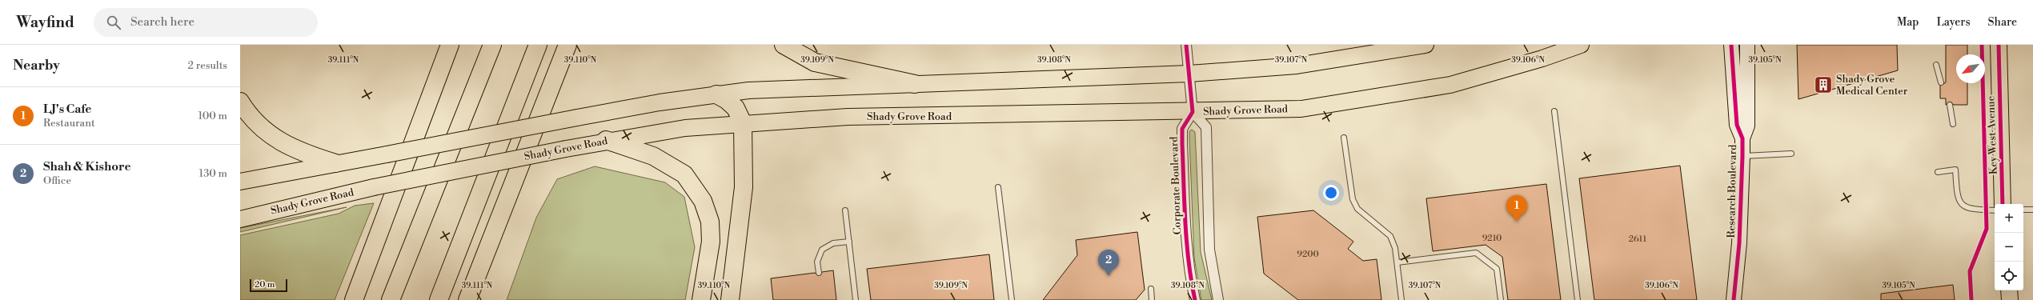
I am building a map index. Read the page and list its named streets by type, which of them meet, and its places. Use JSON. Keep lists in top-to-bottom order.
{
  "streets": {
    "main road": ["Shady Grove Road", "Key West Avenue"],
    "street": ["Corporate Boulevard", "Research Boulevard"]
  },
  "crossings": [
    ["Shady Grove Road", "Corporate Boulevard"]
  ],
  "places": {
    "building": ["Shady Grove Medical Center"]
  },
  "house_numbers": ["9210", "2611", "9200"],
  "scale_bar": "20 m",
  "north": "bottom left",
  "page": {
    "header": "Wayfind",
    "search": "Search here",
    "nav": ["Map", "Layers", "Share"],
    "heading": ["Nearby", "2 results"],
    "list": [
      {
        "mark": "1",
        "name": "LJ's Cafe",
        "note": "Restaurant",
        "value": "100 m"
      },
      {
        "mark": "2",
        "name": "Shah & Kishore",
        "note": "Office",
        "value": "130 m"
      }
    ],
    "pins": ["1", "2"],
    "map_buttons": ["+", "−"],
    "scale": "20 m"
  },
  "coordinates": [
    "39.111°N",
    "39.110°N",
    "39.109°N",
    "39.108°N",
    "39.107°N",
    "39.106°N",
    "39.105°N"
  ]
}
